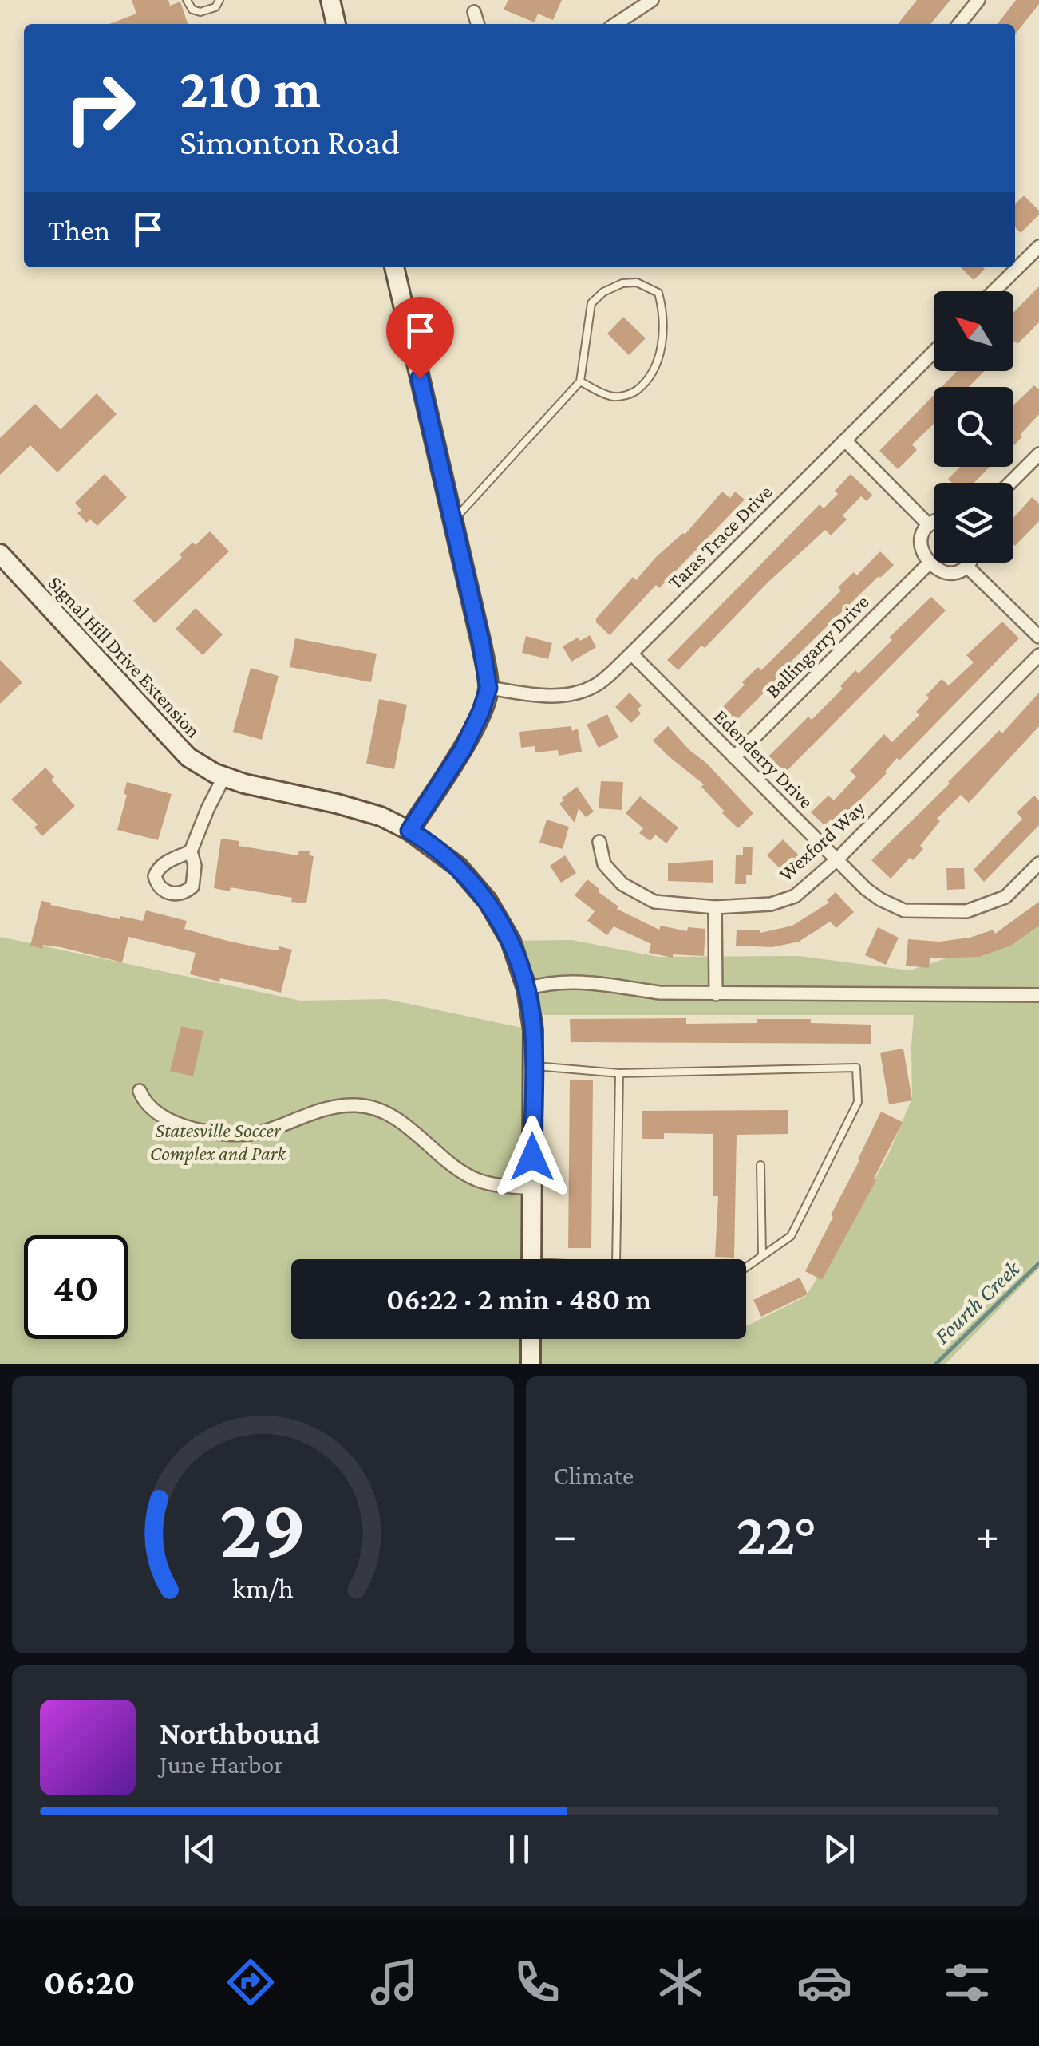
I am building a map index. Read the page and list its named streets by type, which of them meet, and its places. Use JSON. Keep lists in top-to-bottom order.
{
  "streets": {
    "street": [
      "Taras Trace Drive",
      "Ballingarry Drive",
      "Signal Hill Drive Extension",
      "Edenderry Drive",
      "Wexford Way"
    ]
  },
  "crossings": [
    ["Taras Trace Drive", "Edenderry Drive"],
    ["Ballingarry Drive", "Edenderry Drive"],
    ["Edenderry Drive", "Wexford Way"]
  ],
  "water": ["Fourth Creek"],
  "parks": ["Statesville Soccer Complex and Park"],
  "north": "top left",
  "page": {
    "turn": ["210 m", "Simonton Road"],
    "then": "Then",
    "limit": "40",
    "trip": "06:22 · 2 min · 480 m",
    "tile": "Climate",
    "heat": ["−", "22°", "+"],
    "song": ["Northbound", "June Harbor"],
    "tabs": "06:20",
    "gauge": ["29", "km/h"]
  }
}
